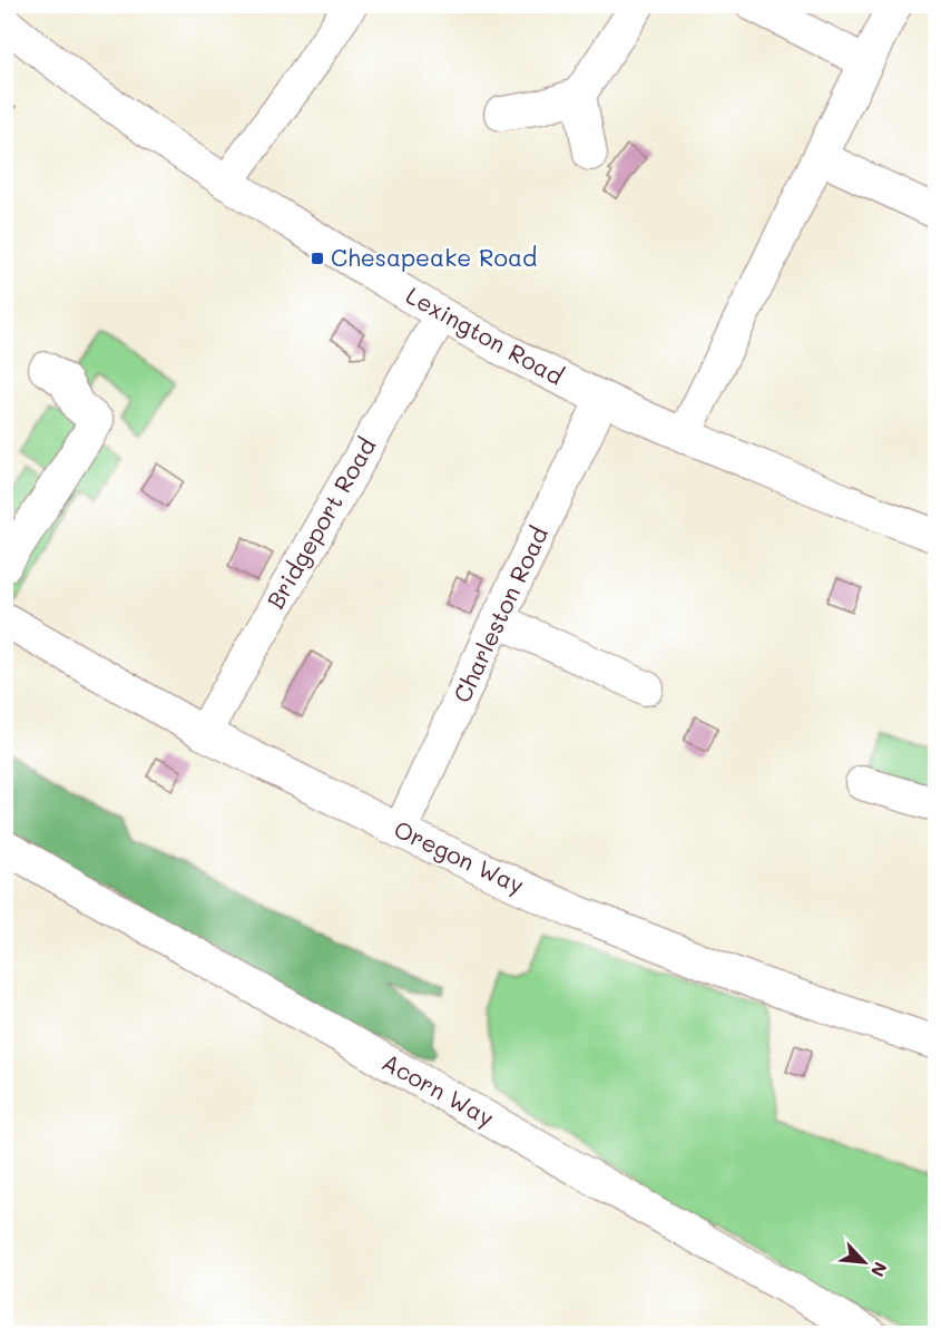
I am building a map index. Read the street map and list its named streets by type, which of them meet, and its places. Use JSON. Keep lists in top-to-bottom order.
{
  "streets": {
    "street": [
      "Lexington Road",
      "Bridgeport Road",
      "Charleston Road",
      "Oregon Way",
      "Acorn Way"
    ]
  },
  "crossings": [
    ["Lexington Road", "Bridgeport Road"],
    ["Lexington Road", "Charleston Road"],
    ["Bridgeport Road", "Oregon Way"],
    ["Charleston Road", "Oregon Way"]
  ],
  "places": {
    "transit": ["Chesapeake Road"]
  },
  "north": "bottom right"
}
